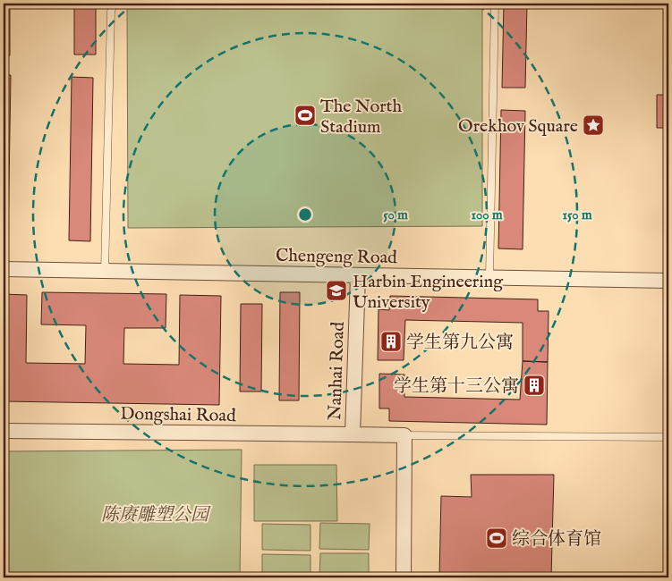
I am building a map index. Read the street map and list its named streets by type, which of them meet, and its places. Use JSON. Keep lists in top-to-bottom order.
{
  "streets": {
    "street": ["Chengeng Road", "Nanhai Road", "Dongshai Road"]
  },
  "crossings": [
    ["Chengeng Road", "Nanhai Road"],
    ["Nanhai Road", "Dongshai Road"]
  ],
  "parks": ["陈赓雕塑公园"],
  "places": {
    "sports": ["The North Stadium", "综合体育馆"],
    "place": ["Orekhov Square"],
    "school or university": ["Harbin Engineering University"],
    "building": ["学生第九公寓", "学生第十三公寓"]
  },
  "rings": ["50 m", "100 m", "150 m"]
}
